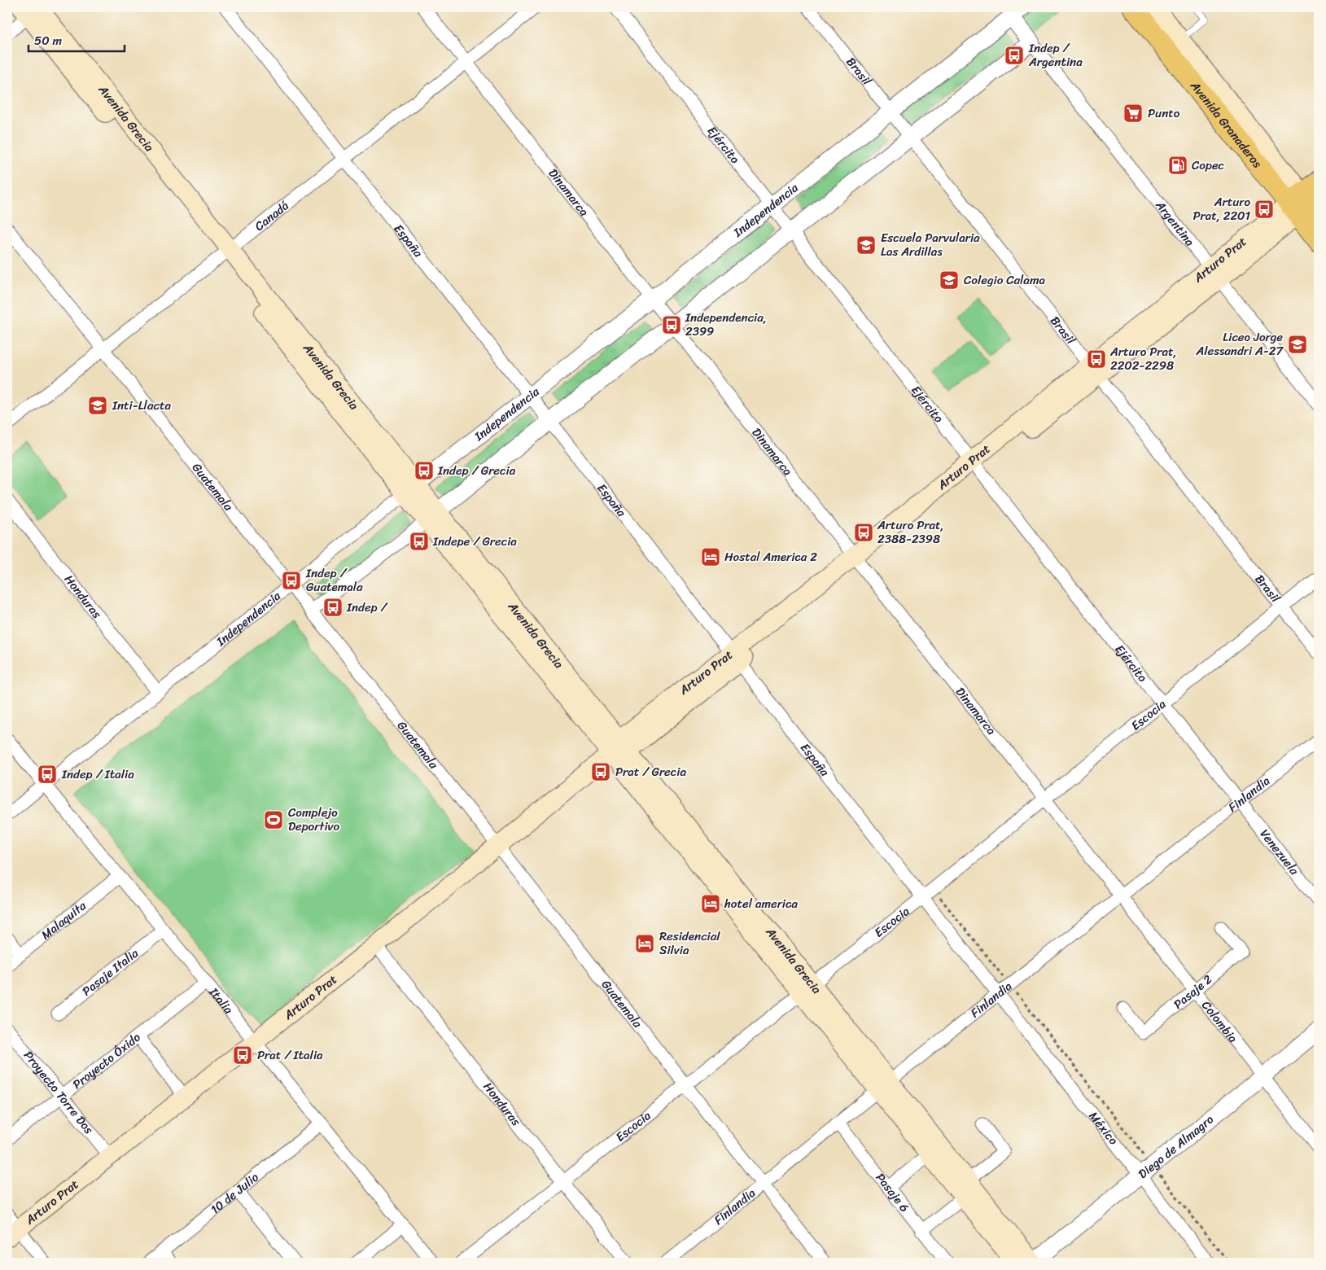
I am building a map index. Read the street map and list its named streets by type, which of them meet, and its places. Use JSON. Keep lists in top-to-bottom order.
{
  "streets": {
    "main road": ["Avenida Grecia", "Avenida Granaderos", "Arturo Prat"],
    "street": [
      "Brasil",
      "Ejército",
      "Dinamarca",
      "Independencia",
      "Canadá",
      "Argentina",
      "España",
      "Guatemala",
      "Honduras",
      "Escocia",
      "Finlandia",
      "Venezuela",
      "Malaquita",
      "Pasaje Italia",
      "Pasaje 2",
      "Italia",
      "Colombia",
      "Proyecto Óxido",
      "Proyecto Torre Dos",
      "México",
      "Diego de Almagro",
      "Pasaje 6",
      "10 de Julio"
    ]
  },
  "crossings": [
    ["Brasil", "Independencia"],
    ["Brasil", "Arturo Prat"],
    ["Brasil", "Escocia"],
    ["Avenida Grecia", "Independencia"],
    ["Avenida Grecia", "Canadá"],
    ["Avenida Grecia", "Arturo Prat"],
    ["Avenida Grecia", "Escocia"],
    ["Avenida Grecia", "Finlandia"],
    ["Avenida Grecia", "Diego de Almagro"],
    ["Avenida Granaderos", "Arturo Prat"],
    ["Ejército", "Independencia"],
    ["Ejército", "Arturo Prat"],
    ["Ejército", "Escocia"],
    ["Ejército", "Finlandia"],
    ["Ejército", "Venezuela"],
    ["Dinamarca", "Independencia"],
    ["Dinamarca", "Canadá"],
    ["Dinamarca", "Arturo Prat"],
    ["Dinamarca", "Escocia"],
    ["Dinamarca", "Finlandia"],
    ["Dinamarca", "Colombia"],
    ["Independencia", "Argentina"],
    ["Independencia", "España"],
    ["Independencia", "Guatemala"],
    ["Independencia", "Honduras"],
    ["Independencia", "Italia"],
    ["Canadá", "España"],
    ["Canadá", "Guatemala"],
    ["Argentina", "Arturo Prat"],
    ["España", "Arturo Prat"],
    ["España", "Escocia"],
    ["España", "Finlandia"],
    ["España", "México"],
    ["Arturo Prat", "Guatemala"],
    ["Arturo Prat", "Honduras"],
    ["Arturo Prat", "Italia"],
    ["Arturo Prat", "Proyecto Torre Dos"],
    ["Guatemala", "Escocia"],
    ["Guatemala", "Finlandia"],
    ["Honduras", "Escocia"],
    ["Finlandia", "Venezuela"],
    ["Finlandia", "Colombia"],
    ["Finlandia", "México"],
    ["Finlandia", "Pasaje 6"],
    ["Malaquita", "Italia"],
    ["Pasaje Italia", "Italia"],
    ["Pasaje 2", "Colombia"],
    ["Italia", "Proyecto Óxido"],
    ["Italia", "10 de Julio"],
    ["Colombia", "Diego de Almagro"],
    ["Proyecto Óxido", "Proyecto Torre Dos"],
    ["México", "Diego de Almagro"]
  ],
  "places": {
    "bus stop": [
      "Indep / Argentina",
      "Arturo Prat, 2201",
      "Independencia, 2399",
      "Arturo Prat, 2202-2298",
      "Indep / Grecia",
      "Arturo Prat, 2388-2398",
      "Indepe / Grecia",
      "Indep / Guatemala",
      "Indep /",
      "Prat / Grecia",
      "Indep / Italia",
      "Prat / Italia"
    ],
    "supermarket": ["Punto"],
    "fuel station": ["Copec"],
    "school or university": [
      "Escuela Parvularia Las Ardillas",
      "Colegio Calama",
      "Liceo Jorge Alessandri A-27",
      "Inti-Llacta"
    ],
    "hotel": ["Hostal America 2", "hotel america", "Residencial Silvia"],
    "sports": ["Complejo Deportivo"]
  },
  "scale_bar": "50 m"
}
